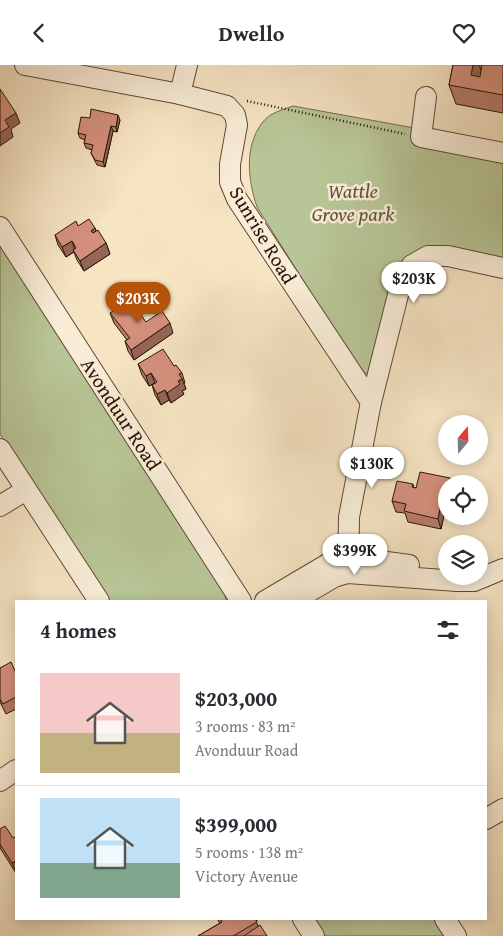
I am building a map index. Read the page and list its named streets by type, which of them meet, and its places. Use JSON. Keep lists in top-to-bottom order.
{
  "streets": {
    "street": ["Sunrise Road", "Avonduur Road"]
  },
  "parks": ["Wattle Grove park"],
  "north": "top",
  "page": {
    "header": "Dwello",
    "price": [
      "$203K",
      "$203K",
      "$130K",
      "$399K"
    ],
    "heading": "4 homes",
    "list": [
      {
        "name": "$203,000",
        "note": "3 rooms · 83 m² · Avonduur Road"
      },
      {
        "name": "$399,000",
        "note": "5 rooms · 138 m² · Victory Avenue"
      }
    ]
  }
}
